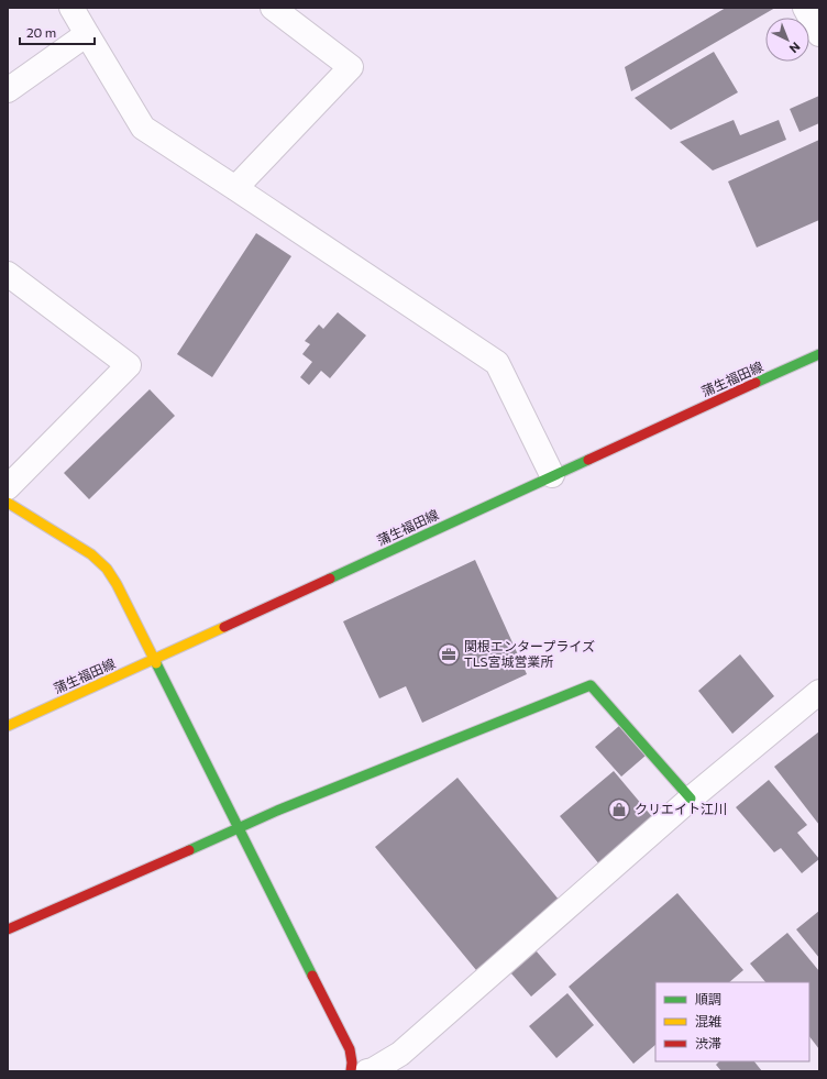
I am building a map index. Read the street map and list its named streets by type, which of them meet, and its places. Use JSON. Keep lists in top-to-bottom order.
{
  "streets": {
    "street": ["蒲生福田線"]
  },
  "places": {
    "office": ["関根エンタープライズ TLS宮城営業所"],
    "shop": ["クリエイト江川"]
  },
  "legend": ["順調", "混雑", "渋滞"],
  "scale_bar": "20 m",
  "north": "bottom right"
}
